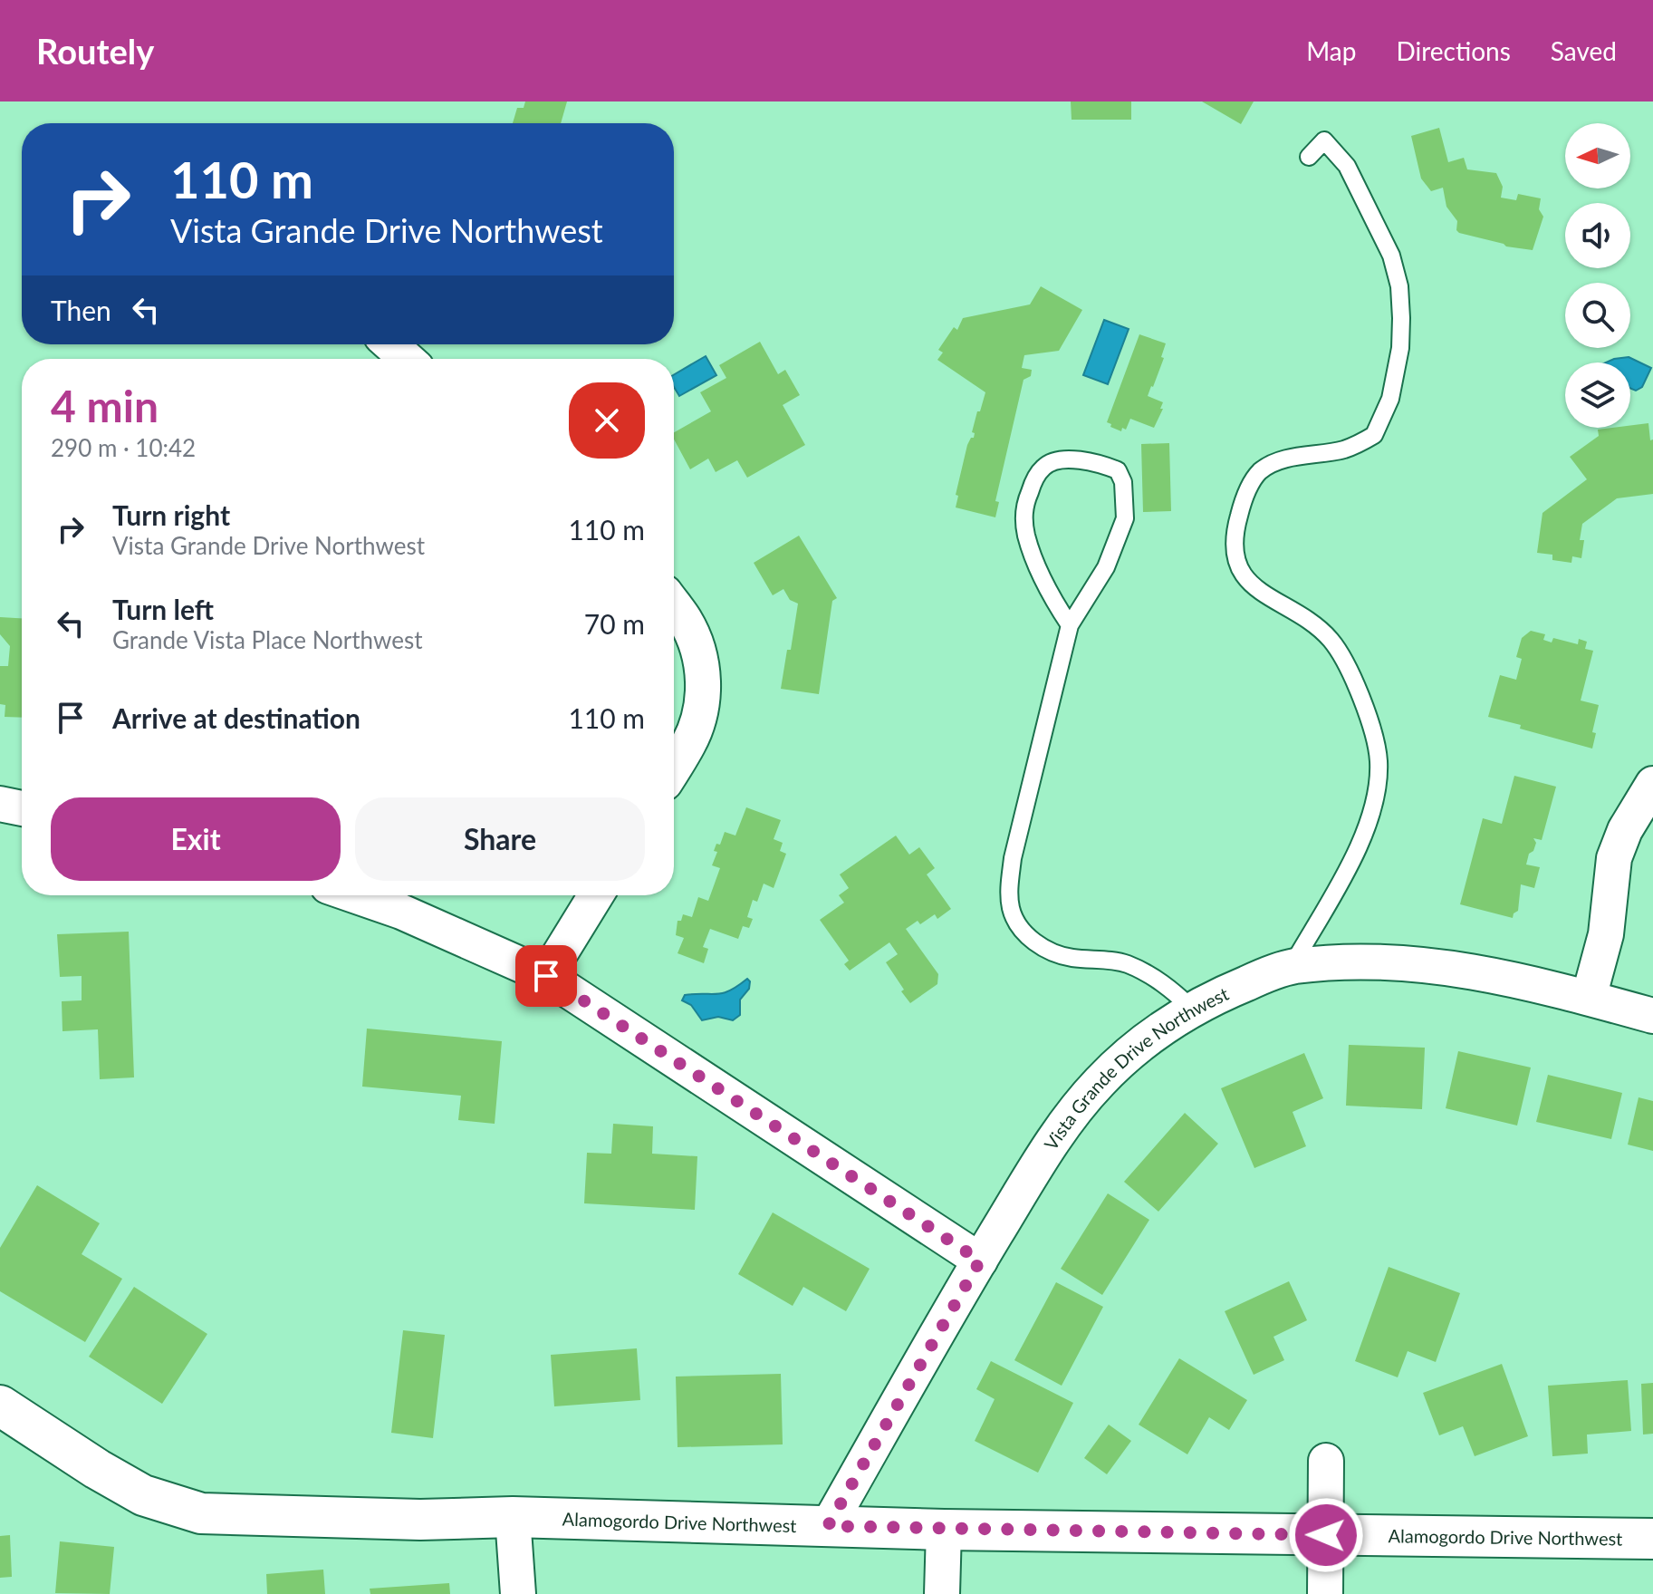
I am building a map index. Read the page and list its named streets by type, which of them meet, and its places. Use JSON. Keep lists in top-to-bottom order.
{
  "streets": {
    "street": ["Vista Grande Drive Northwest", "Alamogordo Drive Northwest"]
  },
  "crossings": [
    ["Vista Grande Drive Northwest", "Alamogordo Drive Northwest"]
  ],
  "north": "left",
  "page": {
    "header": "Routely",
    "nav": ["Map", "Directions", "Saved"],
    "turn": ["110 m", "Vista Grande Drive Northwest"],
    "then": "Then",
    "heading": ["4 min", "290 m · 10:42"],
    "list": [
      {
        "name": "Turn right",
        "note": "Vista Grande Drive Northwest",
        "value": "110 m"
      },
      {
        "name": "Turn left",
        "note": "Grande Vista Place Northwest",
        "value": "70 m"
      },
      {
        "name": "Arrive at destination",
        "value": "110 m"
      }
    ],
    "buttons": ["Exit", "Share"]
  }
}
